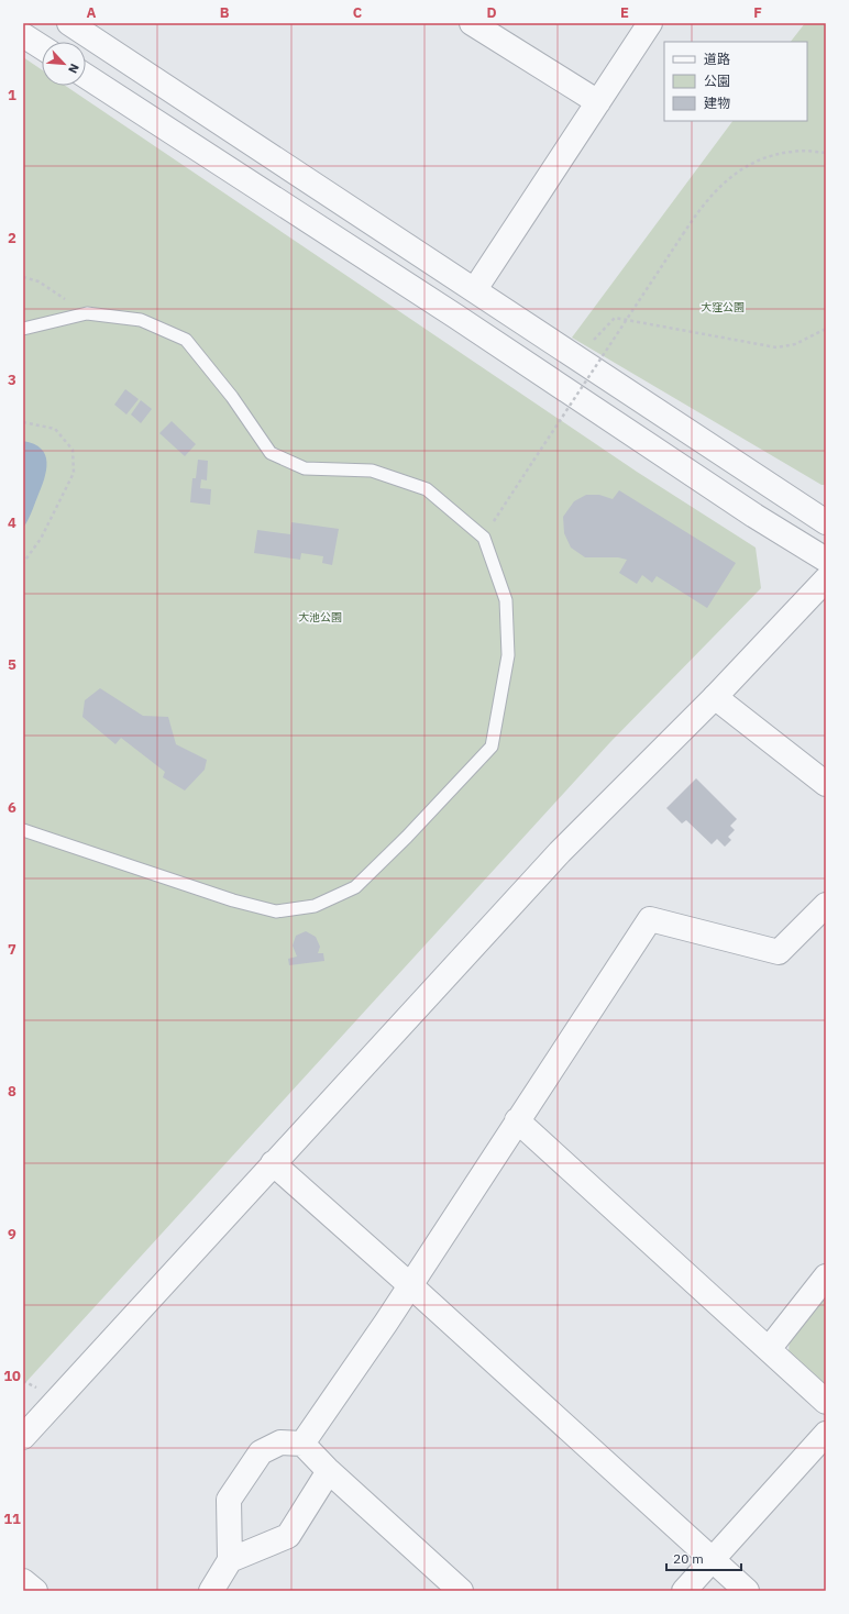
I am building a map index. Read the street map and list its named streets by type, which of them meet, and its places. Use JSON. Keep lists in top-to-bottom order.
{
  "parks": ["大窪公園", "大池公園"],
  "legend": ["道路", "公園", "建物"],
  "scale_bar": "20 m",
  "north": "bottom right",
  "grid": {
    "columns": [
      "A",
      "B",
      "C",
      "D",
      "E",
      "F"
    ],
    "rows": [
      "1",
      "2",
      "3",
      "4",
      "5",
      "6",
      "7",
      "8",
      "9",
      "10",
      "11"
    ]
  }
}
